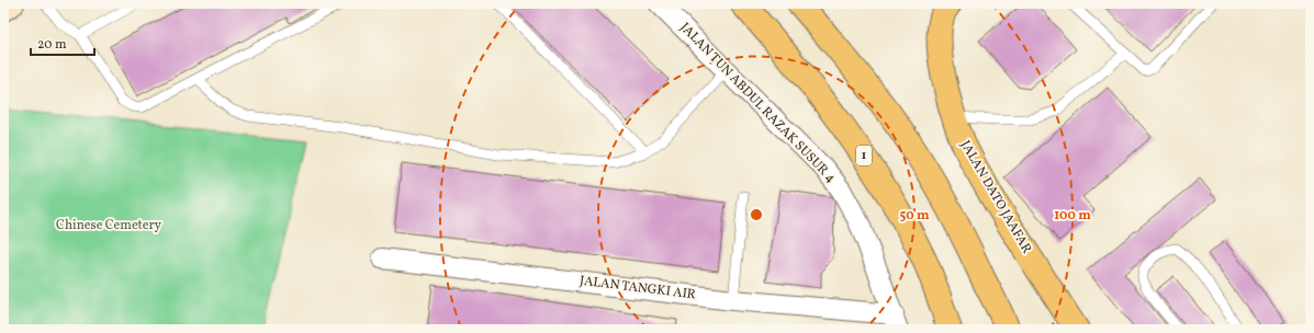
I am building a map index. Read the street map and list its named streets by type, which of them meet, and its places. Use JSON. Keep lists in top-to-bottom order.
{
  "streets": {
    "main road": ["1", "JALAN DATO JAAFAR"],
    "street": ["JALAN TUN ABDUL RAZAK SUSUR 4", "JALAN TANGKI AIR"]
  },
  "crossings": [
    ["JALAN TUN ABDUL RAZAK SUSUR 4", "JALAN TANGKI AIR"]
  ],
  "parks": ["Chinese Cemetery"],
  "scale_bar": "20 m",
  "rings": ["50 m", "100 m"]
}
